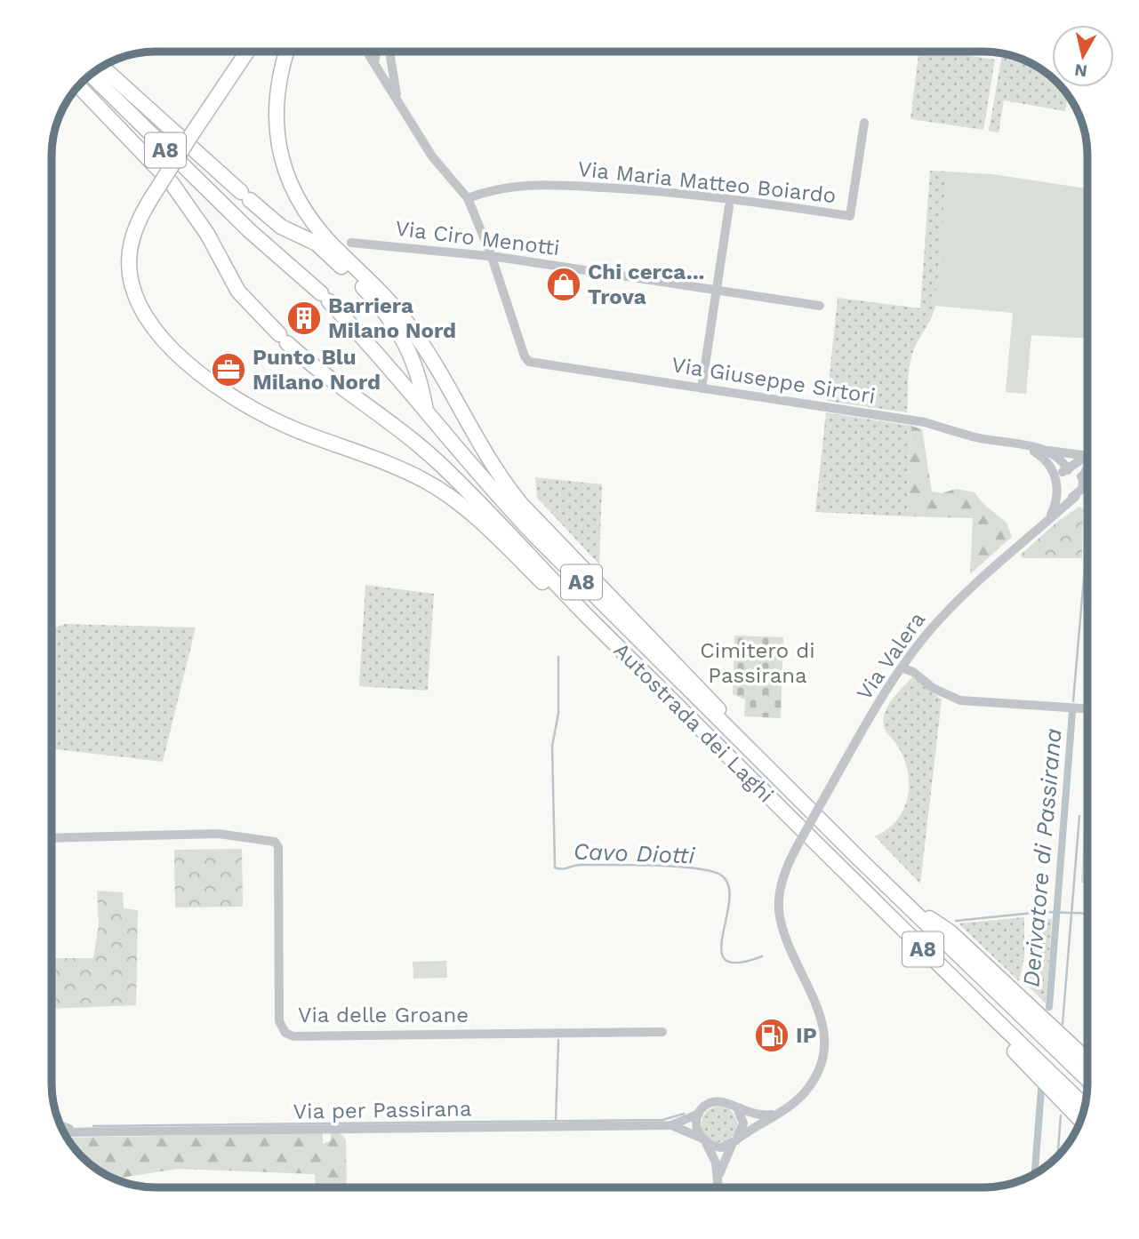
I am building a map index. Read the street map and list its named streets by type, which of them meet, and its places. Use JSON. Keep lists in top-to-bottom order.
{
  "streets": {
    "highway": ["A8", "Autostrada dei Laghi"],
    "street": [
      "Via Maria Matteo Boiardo",
      "Via Ciro Menotti",
      "Via Giuseppe Sirtori",
      "Via Valera",
      "Via delle Groane",
      "Via per Passirana"
    ]
  },
  "crossings": [
    ["A8", "Autostrada dei Laghi"],
    ["Via Ciro Menotti", "Via Giuseppe Sirtori"],
    ["Via Giuseppe Sirtori", "Via Valera"]
  ],
  "water": ["Cavo Diotti", "Derivatore di Passirana"],
  "parks": ["Cimitero di Passirana"],
  "places": {
    "shop": ["Chi cerca... Trova"],
    "building": ["Barriera Milano Nord"],
    "office": ["Punto Blu Milano Nord"],
    "fuel station": ["IP"]
  },
  "north": "bottom"
}
